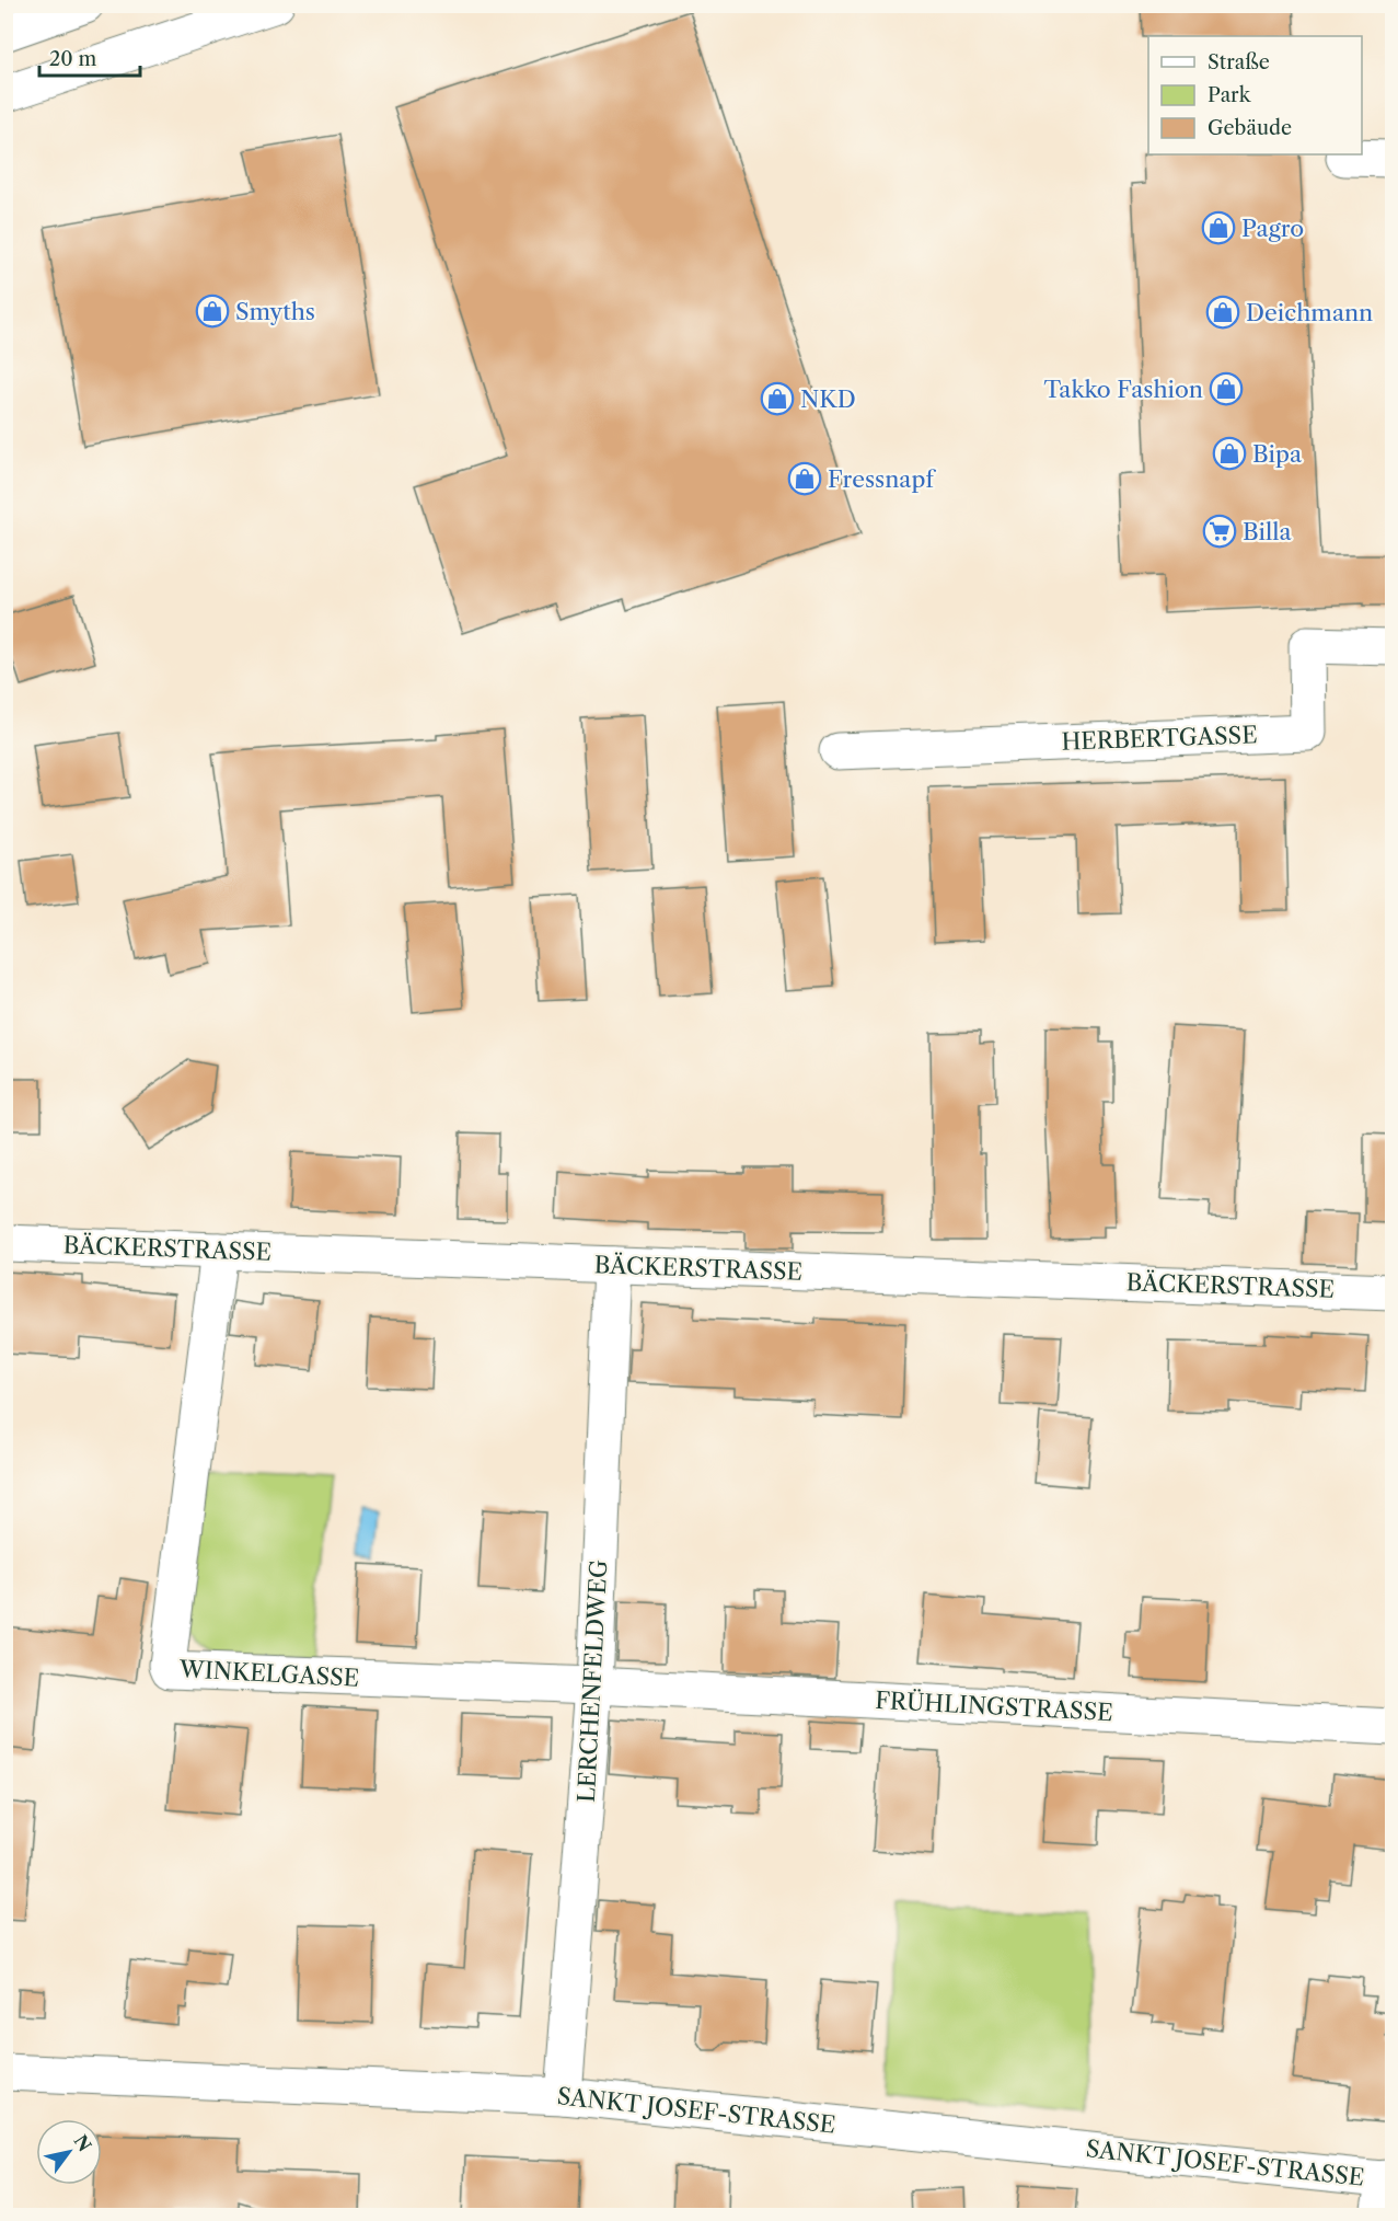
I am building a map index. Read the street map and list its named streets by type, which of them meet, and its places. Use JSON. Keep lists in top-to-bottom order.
{
  "streets": {
    "street": [
      "HERBERTGASSE",
      "BÄCKERSTRASSE",
      "WINKELGASSE",
      "LERCHENFELDWEG",
      "FRÜHLINGSTRASSE",
      "SANKT JOSEF-STRASSE"
    ]
  },
  "crossings": [
    ["BÄCKERSTRASSE", "WINKELGASSE"],
    ["BÄCKERSTRASSE", "LERCHENFELDWEG"],
    ["WINKELGASSE", "LERCHENFELDWEG"],
    ["WINKELGASSE", "FRÜHLINGSTRASSE"],
    ["LERCHENFELDWEG", "FRÜHLINGSTRASSE"],
    ["LERCHENFELDWEG", "SANKT JOSEF-STRASSE"]
  ],
  "places": {
    "shop": [
      "Pagro",
      "Smyths",
      "Deichmann",
      "Takko Fashion",
      "NKD",
      "Bipa",
      "Fressnapf"
    ],
    "supermarket": ["Billa"]
  },
  "legend": ["Straße", "Park", "Gebäude"],
  "scale_bar": "20 m",
  "north": "top right"
}
